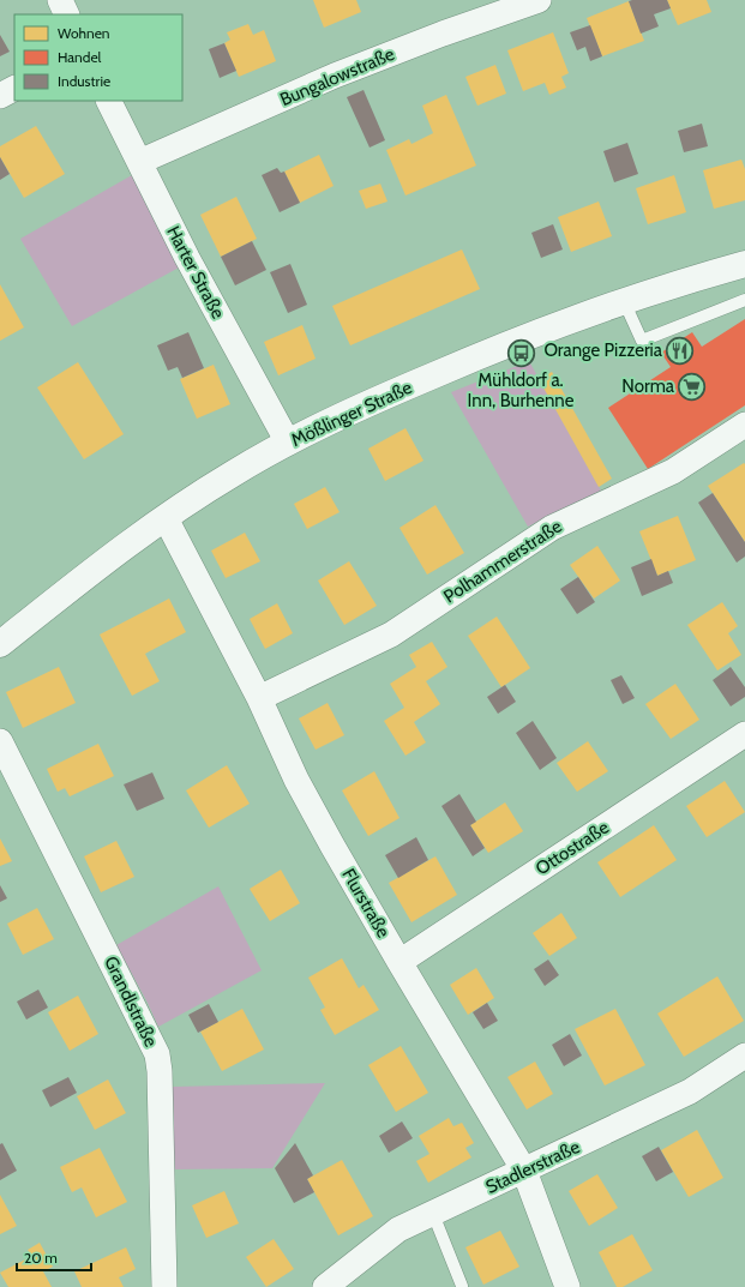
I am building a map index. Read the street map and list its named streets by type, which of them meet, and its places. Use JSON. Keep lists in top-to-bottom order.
{
  "streets": {
    "street": [
      "Bungalowstraße",
      "Harter Straße",
      "Mößlinger Straße",
      "Polhammerstraße",
      "Ottostraße",
      "Flurstraße",
      "Grandlstraße",
      "Stadlerstraße"
    ]
  },
  "crossings": [
    ["Bungalowstraße", "Harter Straße"],
    ["Harter Straße", "Mößlinger Straße"],
    ["Mößlinger Straße", "Flurstraße"],
    ["Polhammerstraße", "Flurstraße"],
    ["Ottostraße", "Flurstraße"],
    ["Flurstraße", "Stadlerstraße"]
  ],
  "places": {
    "restaurant": ["Orange Pizzeria"],
    "bus stop": ["Mühldorf a. Inn, Burhenne"],
    "supermarket": ["Norma"]
  },
  "legend": ["Wohnen", "Handel", "Industrie"],
  "scale_bar": "20 m"
}
